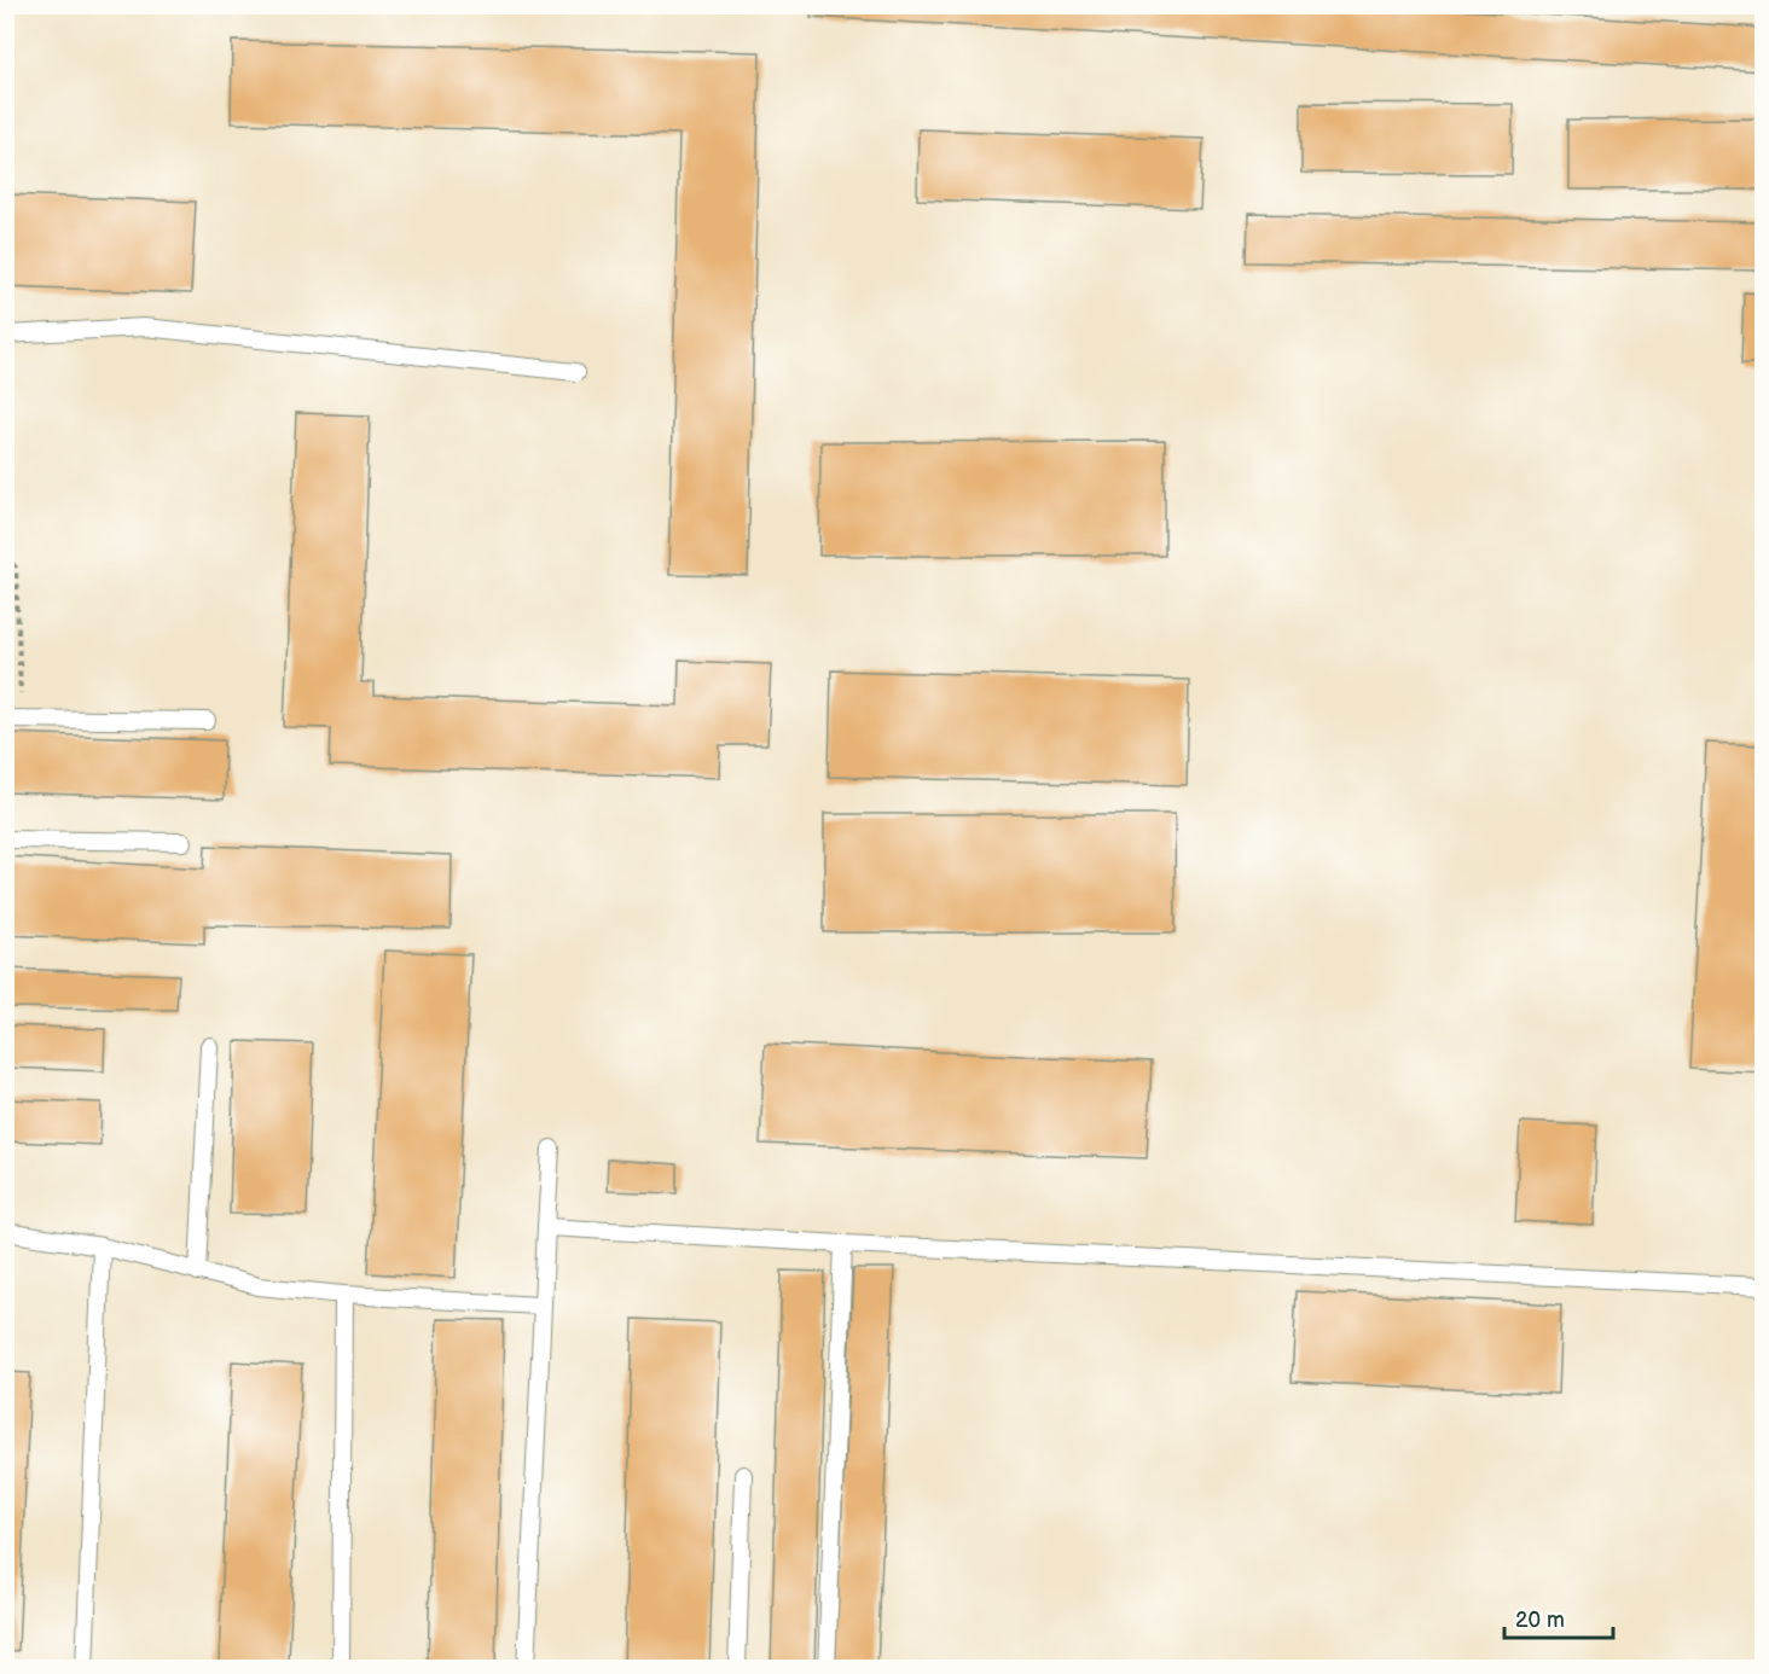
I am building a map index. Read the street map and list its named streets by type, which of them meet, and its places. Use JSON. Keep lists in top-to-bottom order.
{
  "scale_bar": "20 m"
}
